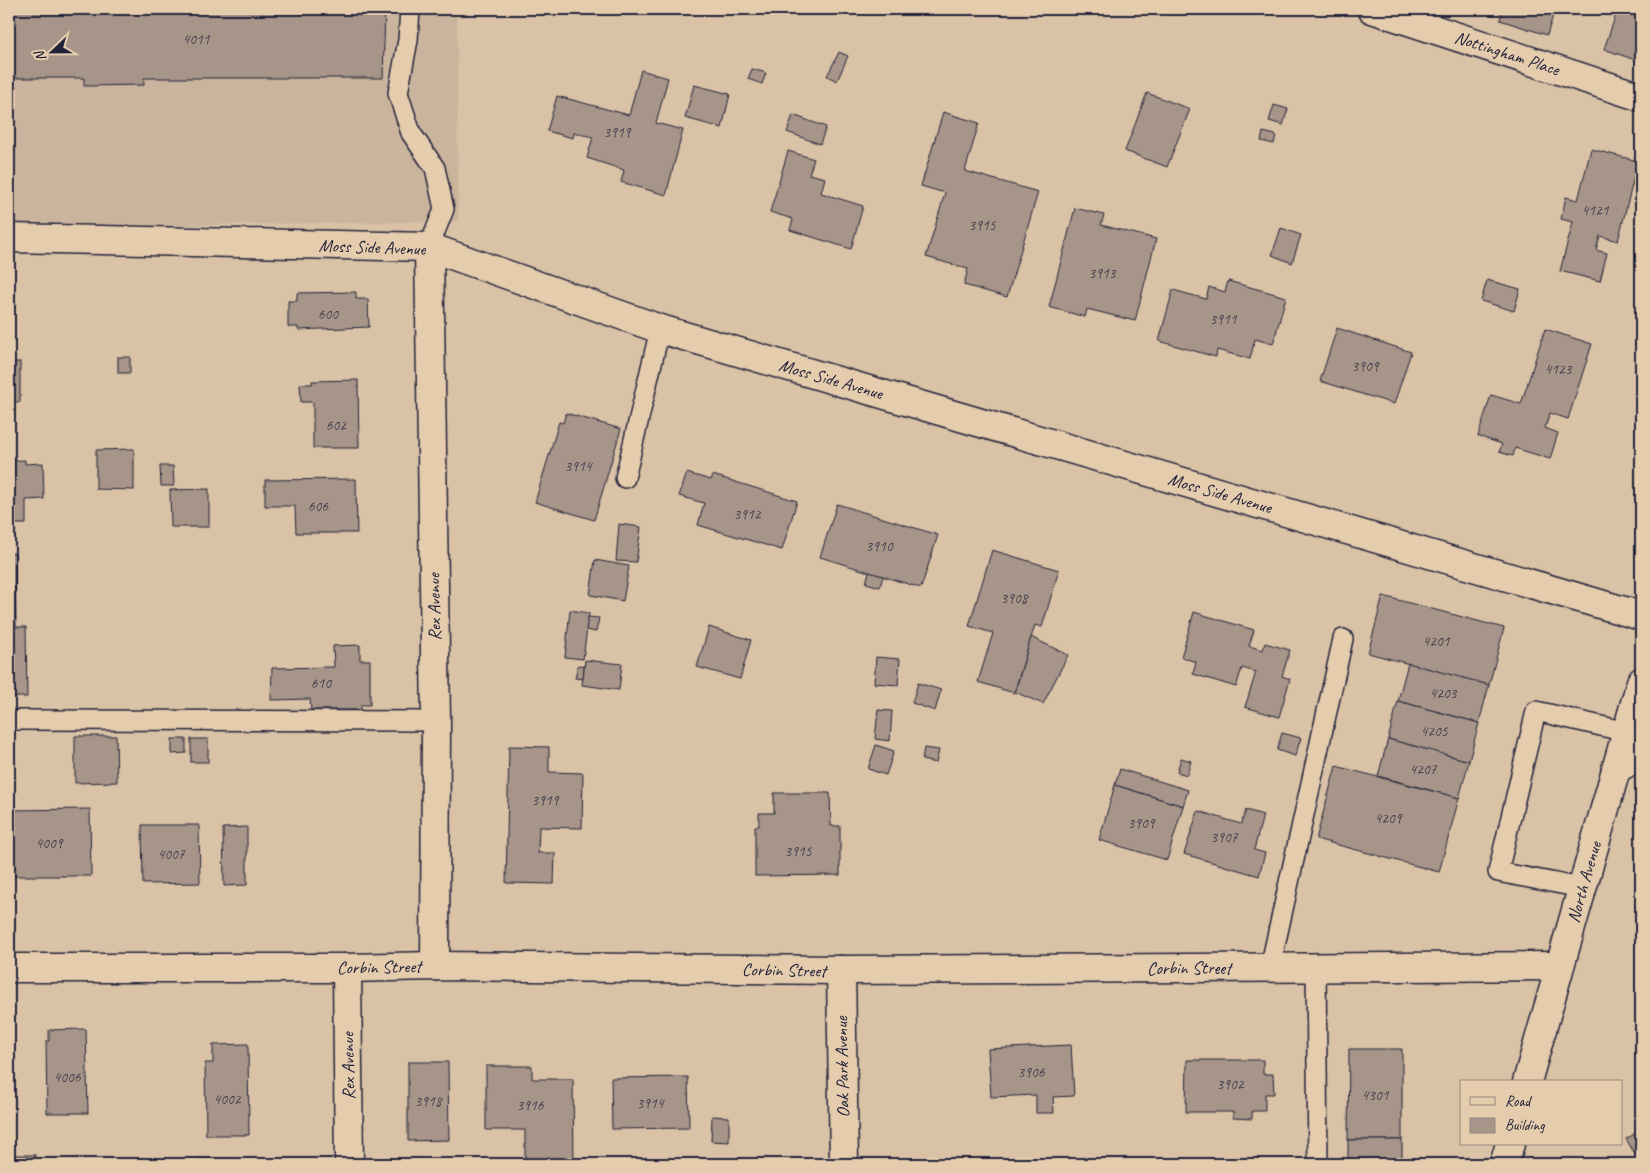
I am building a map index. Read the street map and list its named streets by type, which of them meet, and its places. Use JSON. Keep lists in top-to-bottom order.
{
  "streets": {
    "street": [
      "Nottingham Place",
      "Moss Side Avenue",
      "Rex Avenue",
      "North Avenue",
      "Corbin Street",
      "Oak Park Avenue"
    ]
  },
  "crossings": [
    ["Moss Side Avenue", "Rex Avenue"],
    ["Rex Avenue", "Corbin Street"],
    ["North Avenue", "Corbin Street"],
    ["Corbin Street", "Oak Park Avenue"]
  ],
  "house_numbers": [
    "4011",
    "3919",
    "4121",
    "3915",
    "3913",
    "600",
    "3911",
    "3909",
    "4123",
    "602",
    "3914",
    "606",
    "3912",
    "3910",
    "3908",
    "4201",
    "610",
    "4203",
    "4205",
    "4207",
    "3919",
    "4209",
    "3909",
    "3907",
    "4009",
    "3915",
    "4007",
    "3906",
    "4006",
    "3902",
    "4301",
    "4002",
    "3918",
    "3914",
    "3916"
  ],
  "legend": ["Road", "Building"],
  "north": "left"
}
